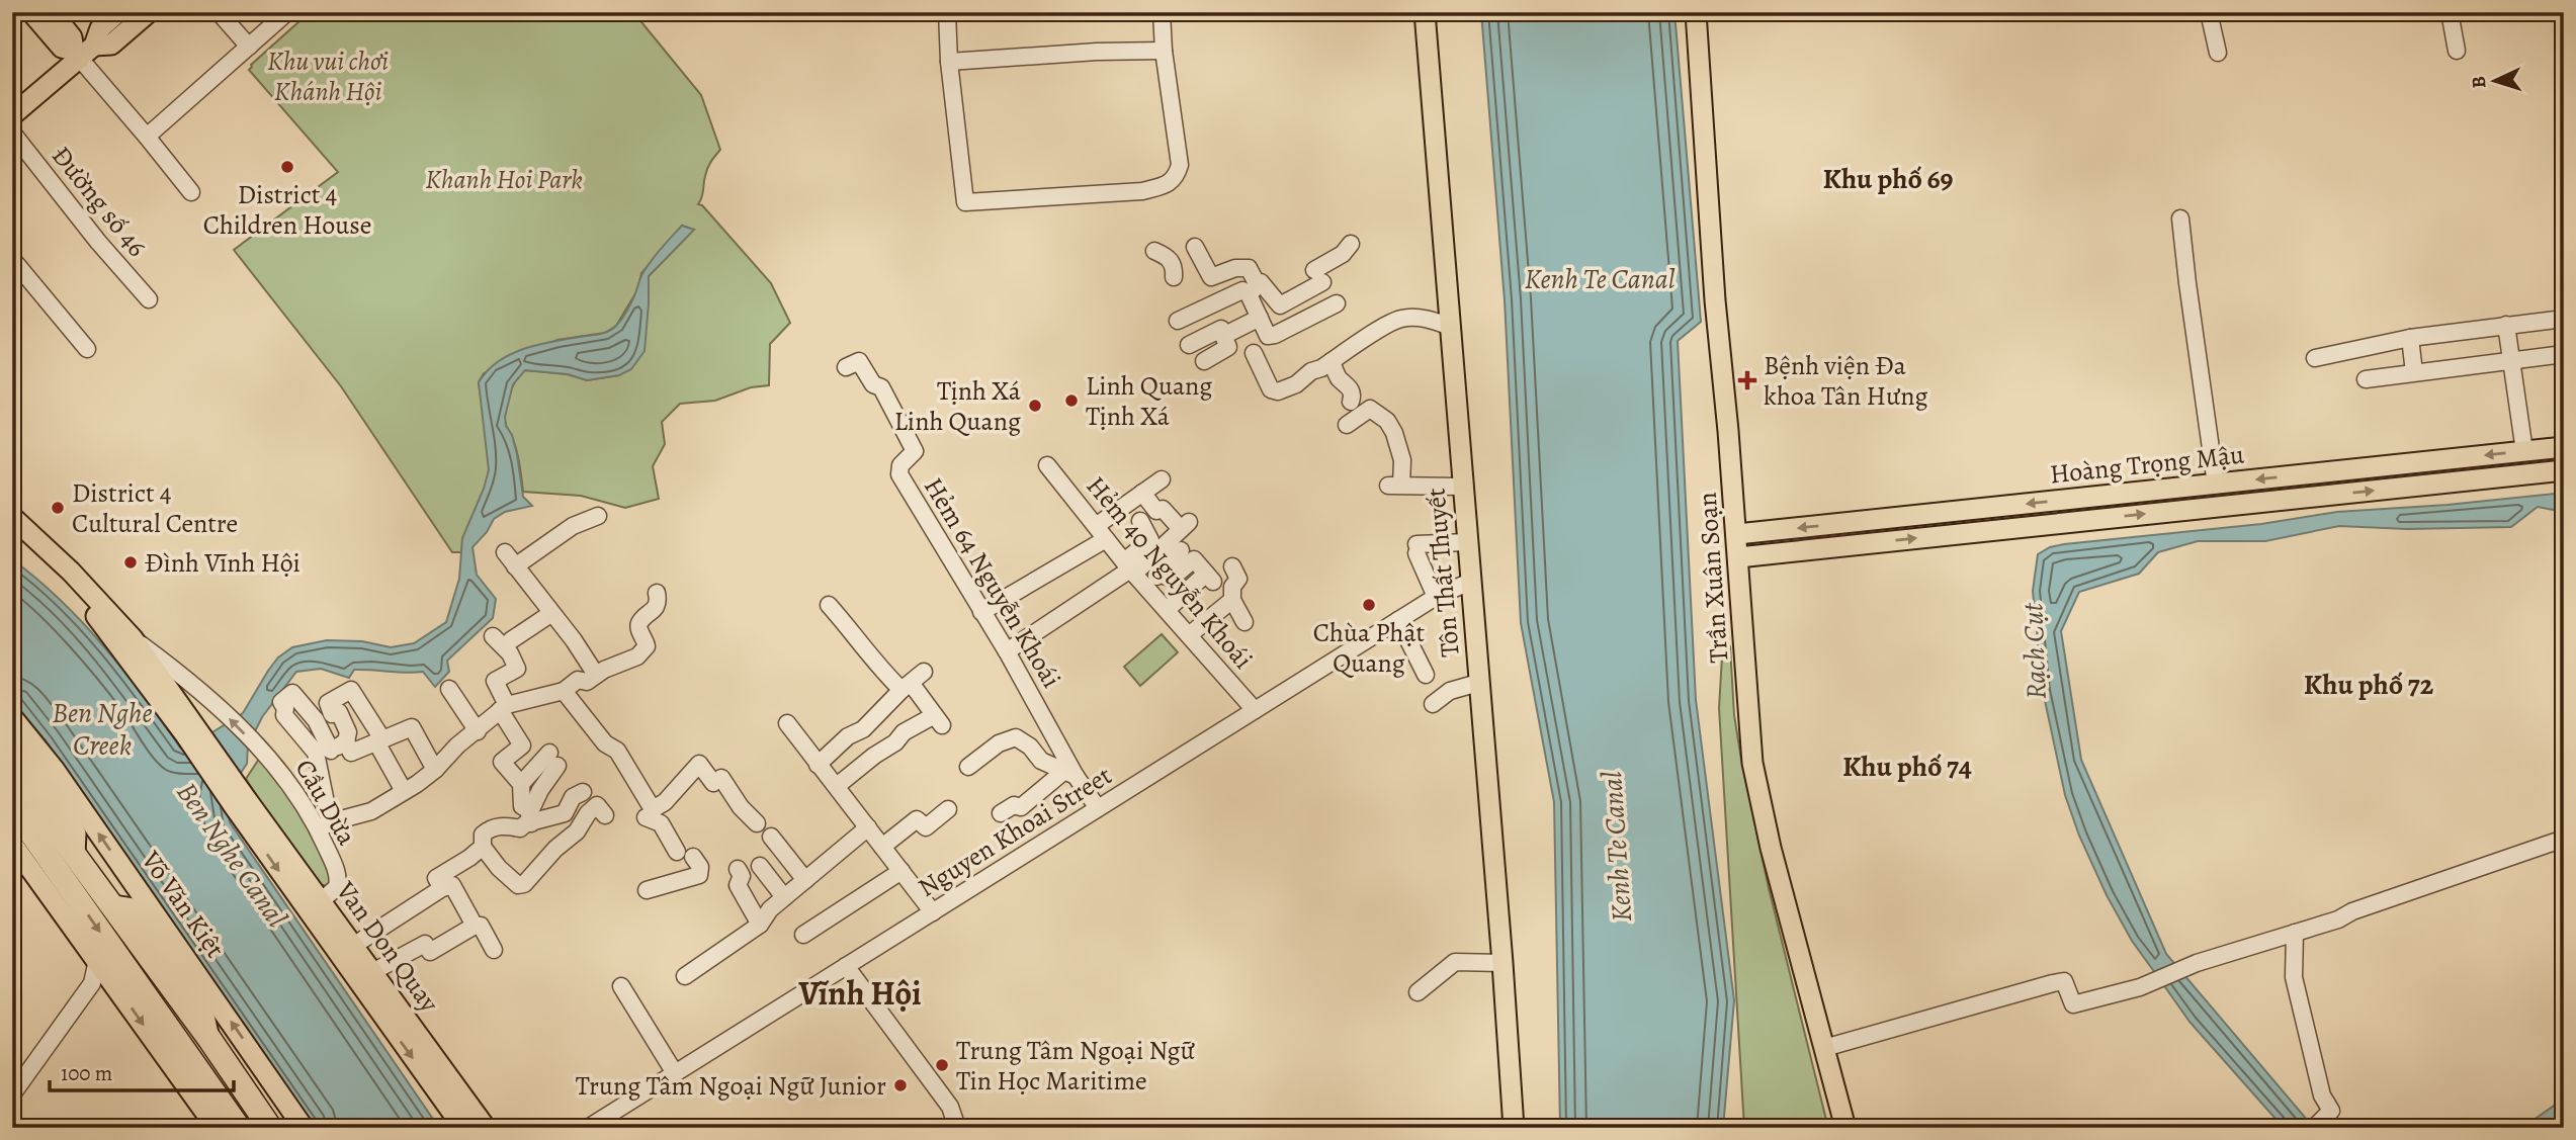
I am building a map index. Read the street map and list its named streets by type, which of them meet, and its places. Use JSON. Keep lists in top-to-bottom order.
{
  "streets": {
    "main road": [
      "Hoàng Trọng Mậu",
      "Tôn Thất Thuyết",
      "Trần Xuân Soạn",
      "Võ Văn Kiệt",
      "Van Don Quay"
    ],
    "street": [
      "Đường số 46",
      "Hẻm 40 Nguyễn Khoái",
      "Hẻm 64 Nguyễn Khoái",
      "Cầu Dừa",
      "Nguyen Khoai Street"
    ]
  },
  "crossings": [
    ["Hoàng Trọng Mậu", "Trần Xuân Soạn"],
    ["Hẻm 40 Nguyễn Khoái", "Nguyen Khoai Street"],
    ["Tôn Thất Thuyết", "Nguyen Khoai Street"],
    ["Hẻm 64 Nguyễn Khoái", "Nguyen Khoai Street"],
    ["Cầu Dừa", "Van Don Quay"]
  ],
  "one_way": ["Cầu Dừa"],
  "districts": [
    "Khu phố 69",
    "Khu phố 72",
    "Khu phố 74",
    "Vĩnh Hội"
  ],
  "water": [
    "Kenh Te Canal",
    "Rạch Cụt",
    "Ben Nghe Creek",
    "Ben Nghe Canal"
  ],
  "parks": ["Khu vui chơi Khánh Hội", "Khanh Hoi Park"],
  "places": {
    "other": [
      "District 4 Children House",
      "Linh Quang Tịnh Xá",
      "Tịnh Xá Linh Quang",
      "District 4 Cultural Centre",
      "Đình Vĩnh Hội",
      "Chùa Phật Quang",
      "Trung Tâm Ngoại Ngữ Tin Học Maritime",
      "Trung Tâm Ngoại Ngữ Junior"
    ],
    "health": ["Bệnh viện Đa khoa Tân Hưng"]
  },
  "scale_bar": "100 m",
  "north": "left"
}
